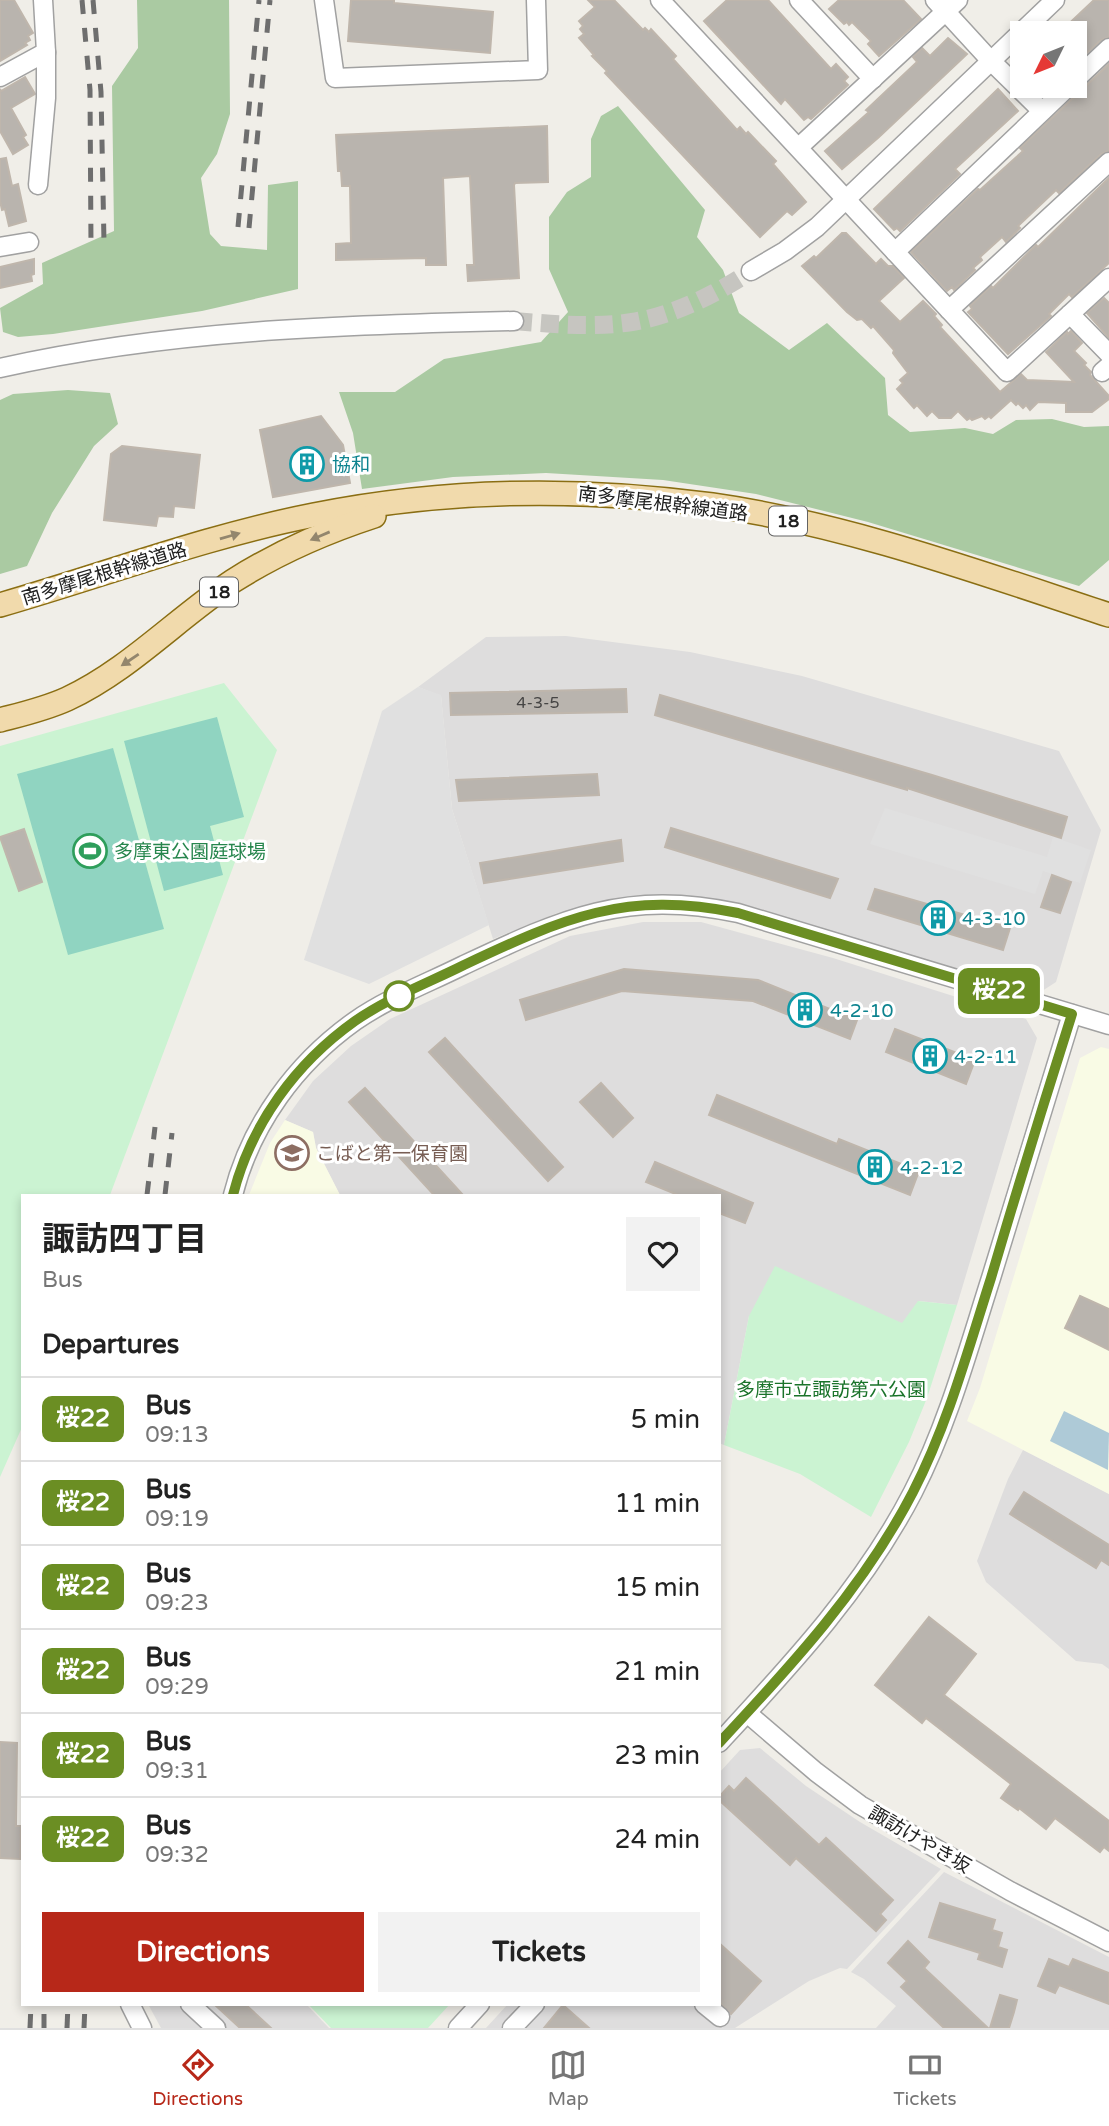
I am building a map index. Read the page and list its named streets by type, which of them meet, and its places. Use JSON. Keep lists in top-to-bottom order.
{
  "streets": {
    "main road": ["南多摩尾根幹線道路", "18"],
    "street": ["諏訪けやき坂"]
  },
  "parks": ["多摩市立諏訪第六公園"],
  "places": {
    "building": [
      "協和",
      "4-3-10",
      "4-2-10",
      "4-2-11",
      "4-2-12"
    ],
    "sports": ["多摩東公園庭球場"],
    "school or university": ["こばと第一保育園"]
  },
  "lines": ["bus line 桜22"],
  "house_numbers": ["4-3-5"],
  "north": "bottom left",
  "page": {
    "on_map": "桜22",
    "heading": [
      ["諏訪四丁目", "Bus"],
      "Departures"
    ],
    "list": [
      {
        "mark": "桜22",
        "name": "Bus",
        "note": "09:13",
        "value": "5 min"
      },
      {
        "mark": "桜22",
        "name": "Bus",
        "note": "09:19",
        "value": "11 min"
      },
      {
        "mark": "桜22",
        "name": "Bus",
        "note": "09:23",
        "value": "15 min"
      },
      {
        "mark": "桜22",
        "name": "Bus",
        "note": "09:29",
        "value": "21 min"
      },
      {
        "mark": "桜22",
        "name": "Bus",
        "note": "09:31",
        "value": "23 min"
      },
      {
        "mark": "桜22",
        "name": "Bus",
        "note": "09:32",
        "value": "24 min"
      }
    ],
    "buttons": ["Directions", "Tickets"],
    "tabs": ["Directions", "Map", "Tickets"]
  }
}
